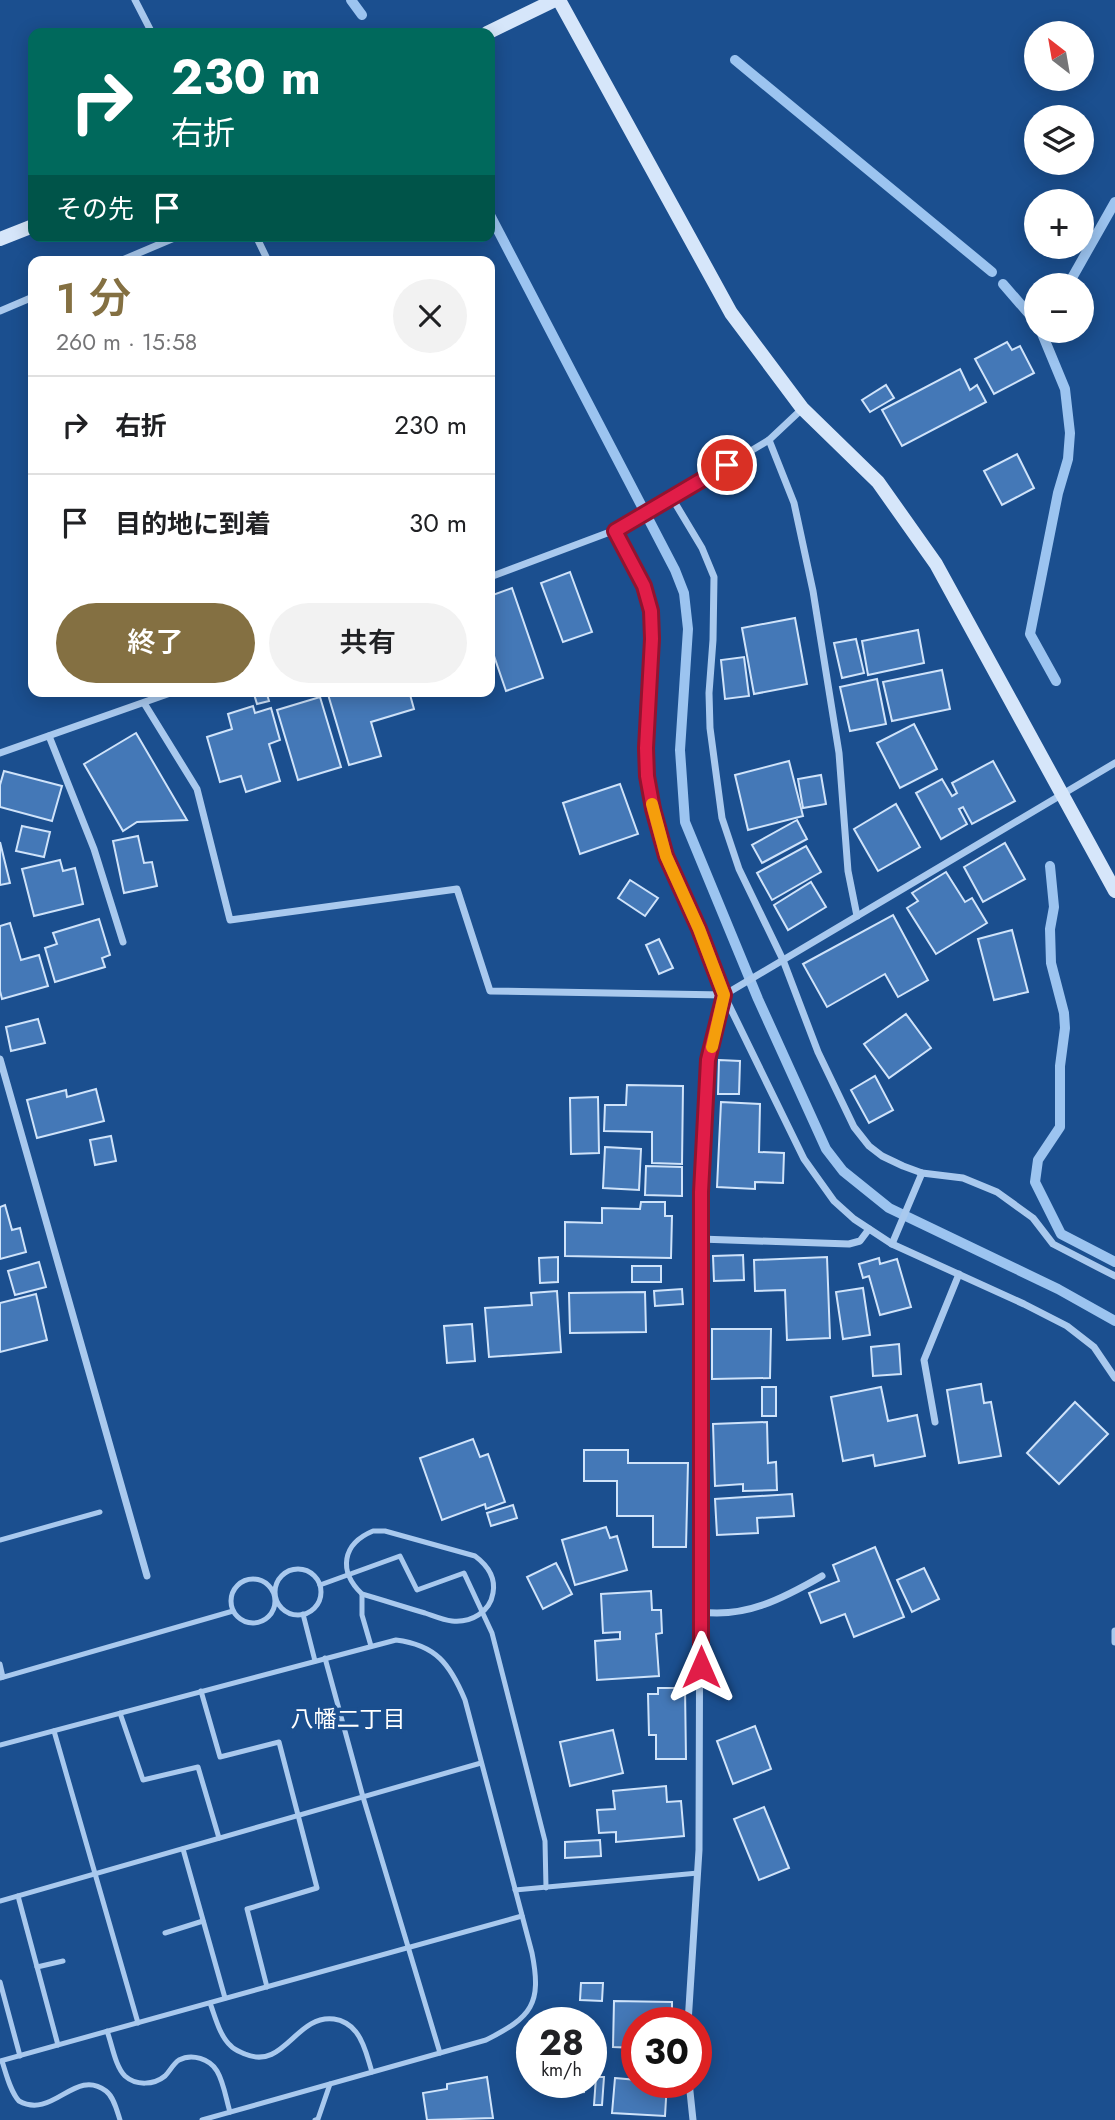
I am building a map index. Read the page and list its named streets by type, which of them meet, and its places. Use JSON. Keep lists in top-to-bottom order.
{
  "districts": ["八幡二丁目"],
  "north": "top left",
  "page": {
    "map_buttons": ["+", "−"],
    "turn": ["230 m", "右折"],
    "then": "その先",
    "heading": ["1 分", "260 m · 15:58"],
    "list": [
      {
        "name": "右折",
        "value": "230 m"
      },
      {
        "name": "目的地に到着",
        "value": "30 m"
      }
    ],
    "buttons": ["終了", "共有"],
    "speed": "28 km/h",
    "limit": "30"
  }
}
